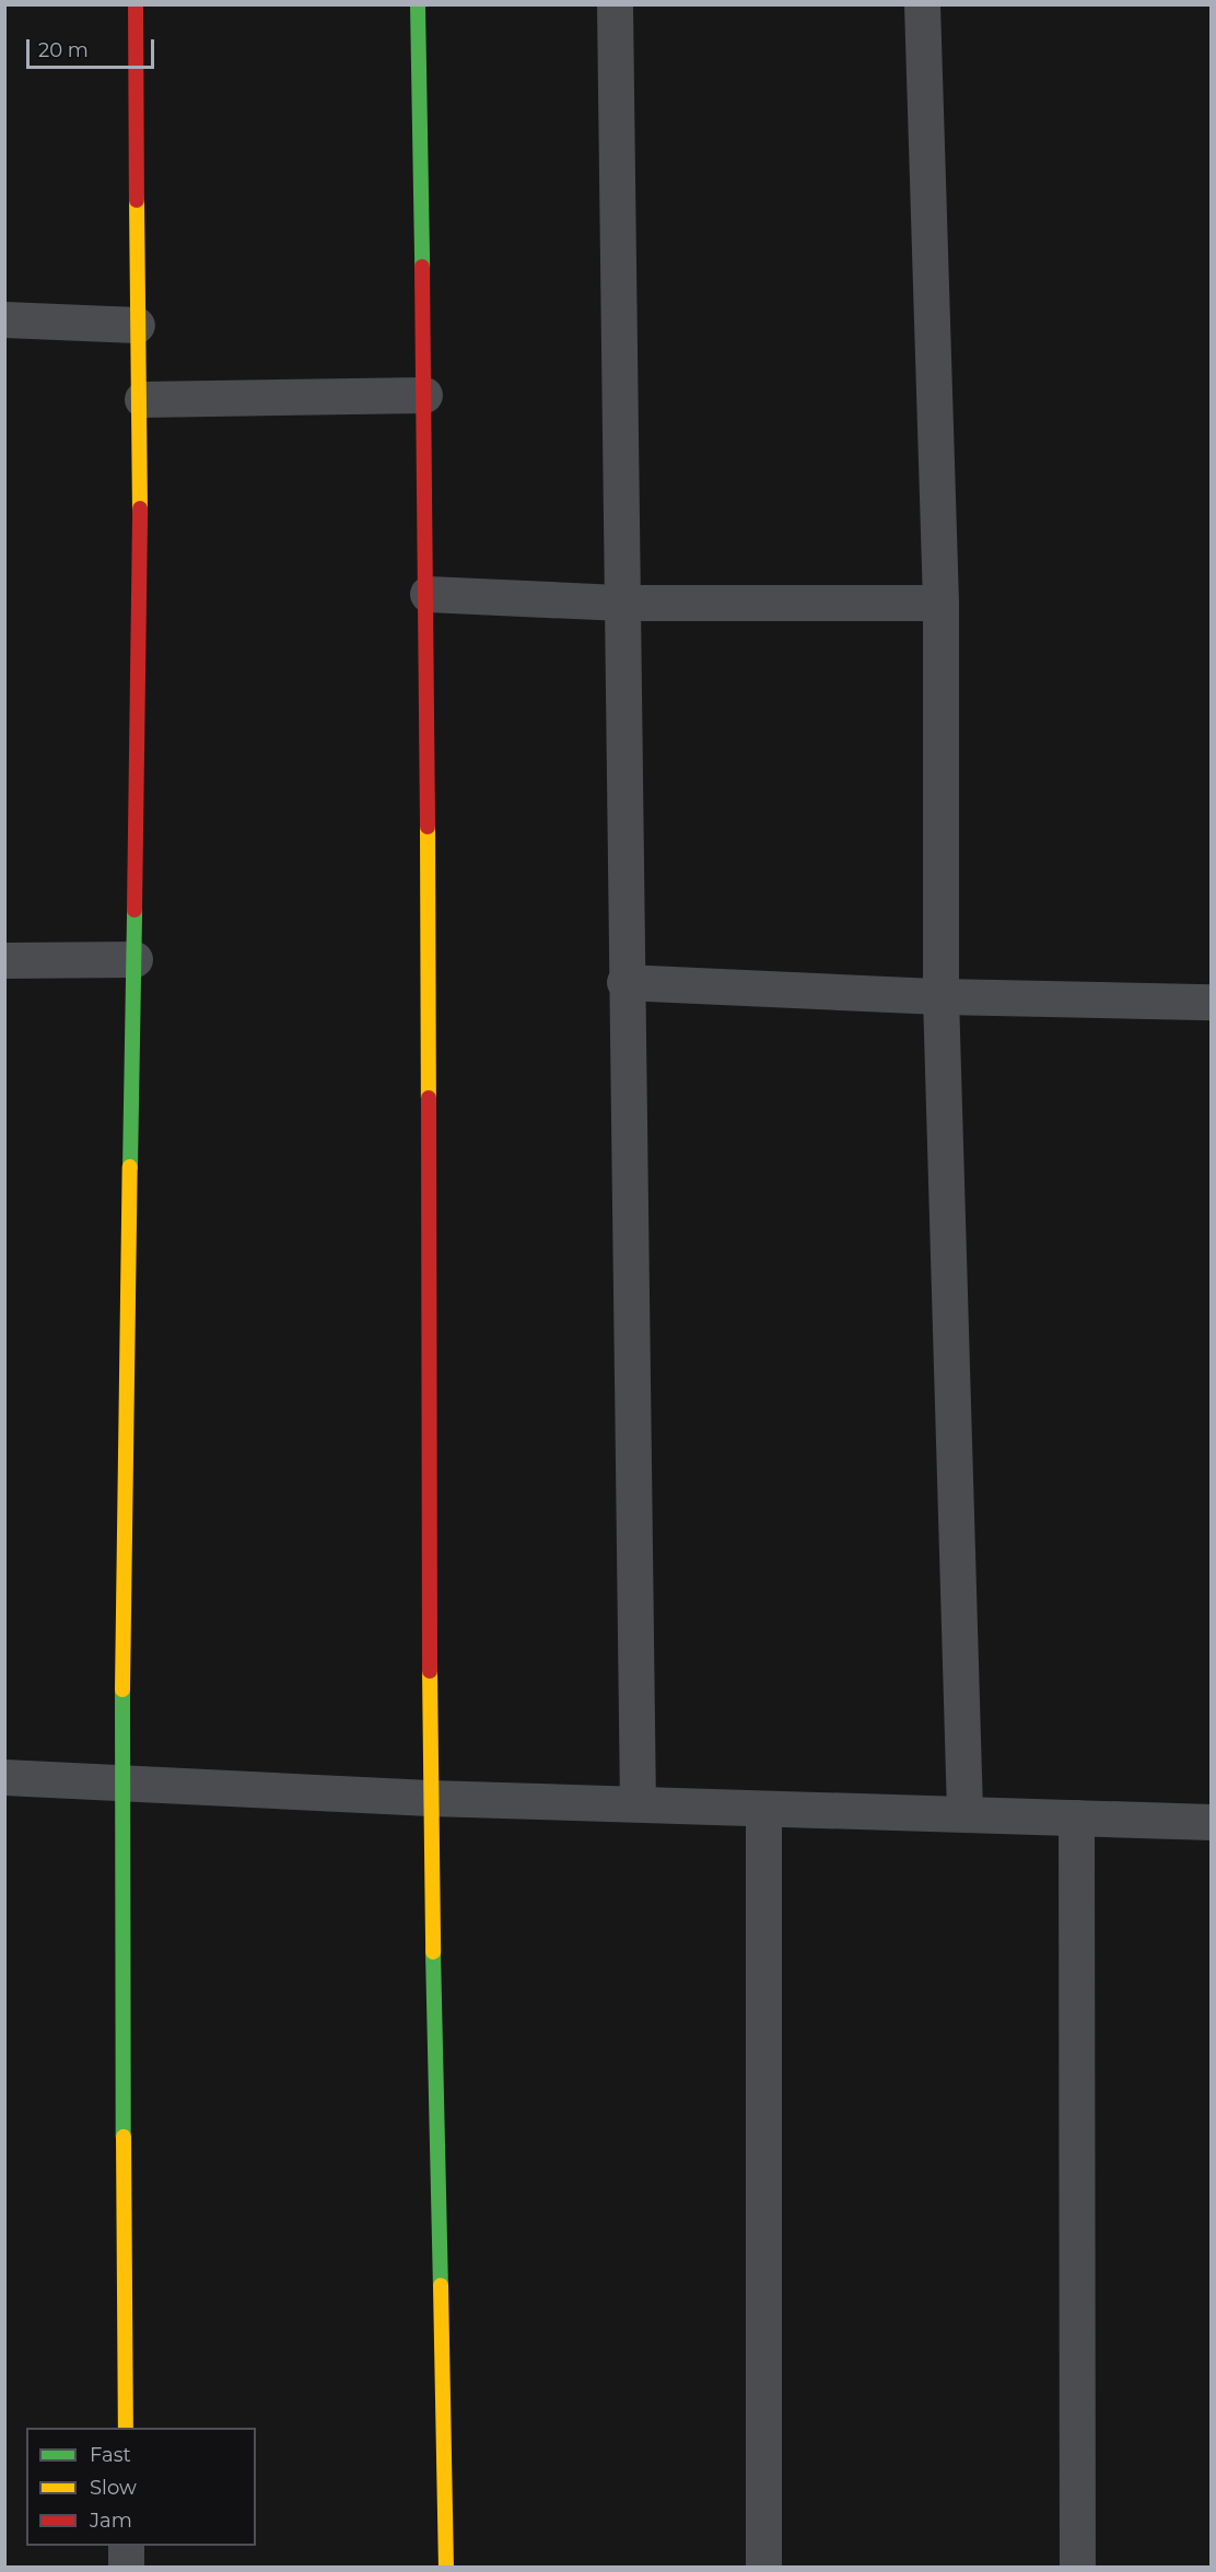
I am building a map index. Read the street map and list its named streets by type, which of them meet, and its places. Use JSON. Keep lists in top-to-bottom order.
{
  "legend": ["Fast", "Slow", "Jam"],
  "scale_bar": "20 m"
}
